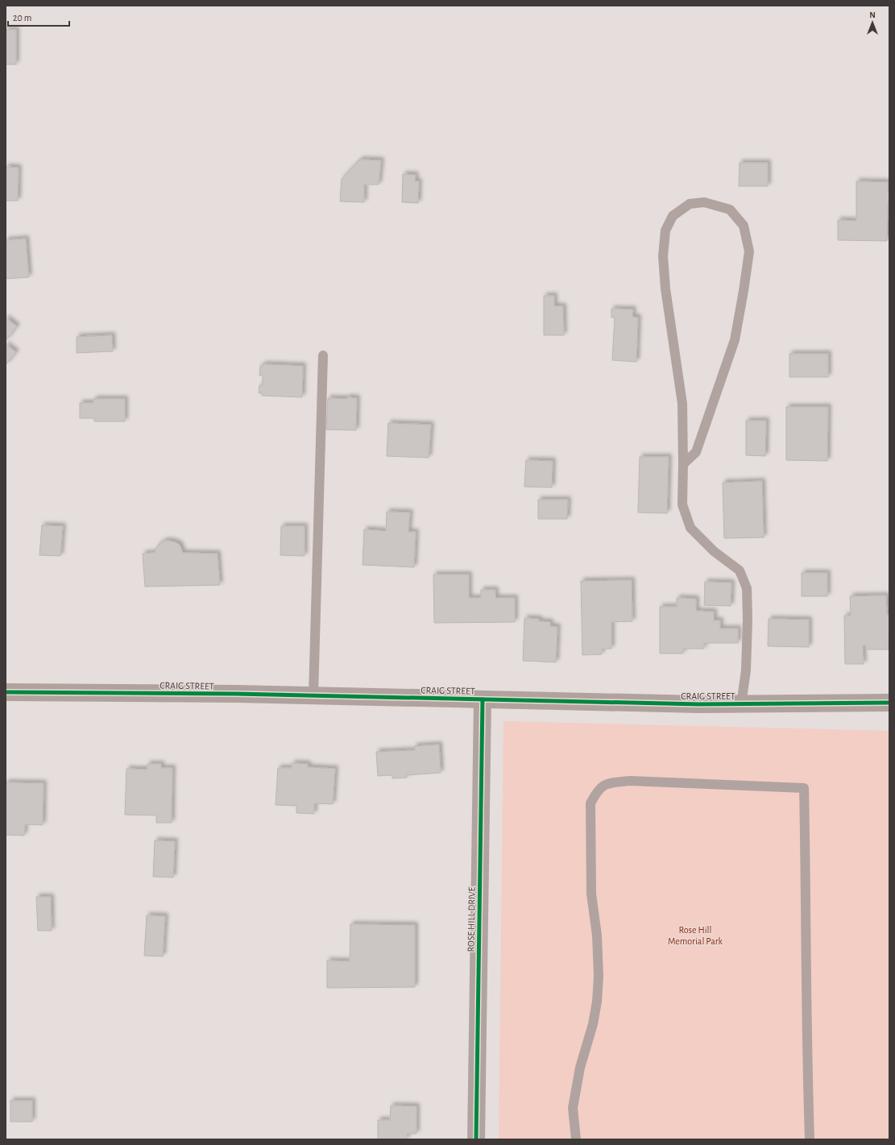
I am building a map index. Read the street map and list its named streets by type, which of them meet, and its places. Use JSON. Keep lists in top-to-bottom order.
{
  "streets": {
    "street": ["CRAIG STREET", "ROSE HILL DRIVE"]
  },
  "crossings": [
    ["CRAIG STREET", "ROSE HILL DRIVE"]
  ],
  "parks": ["Rose Hill Memorial Park"],
  "scale_bar": "20 m",
  "north": "top"
}
